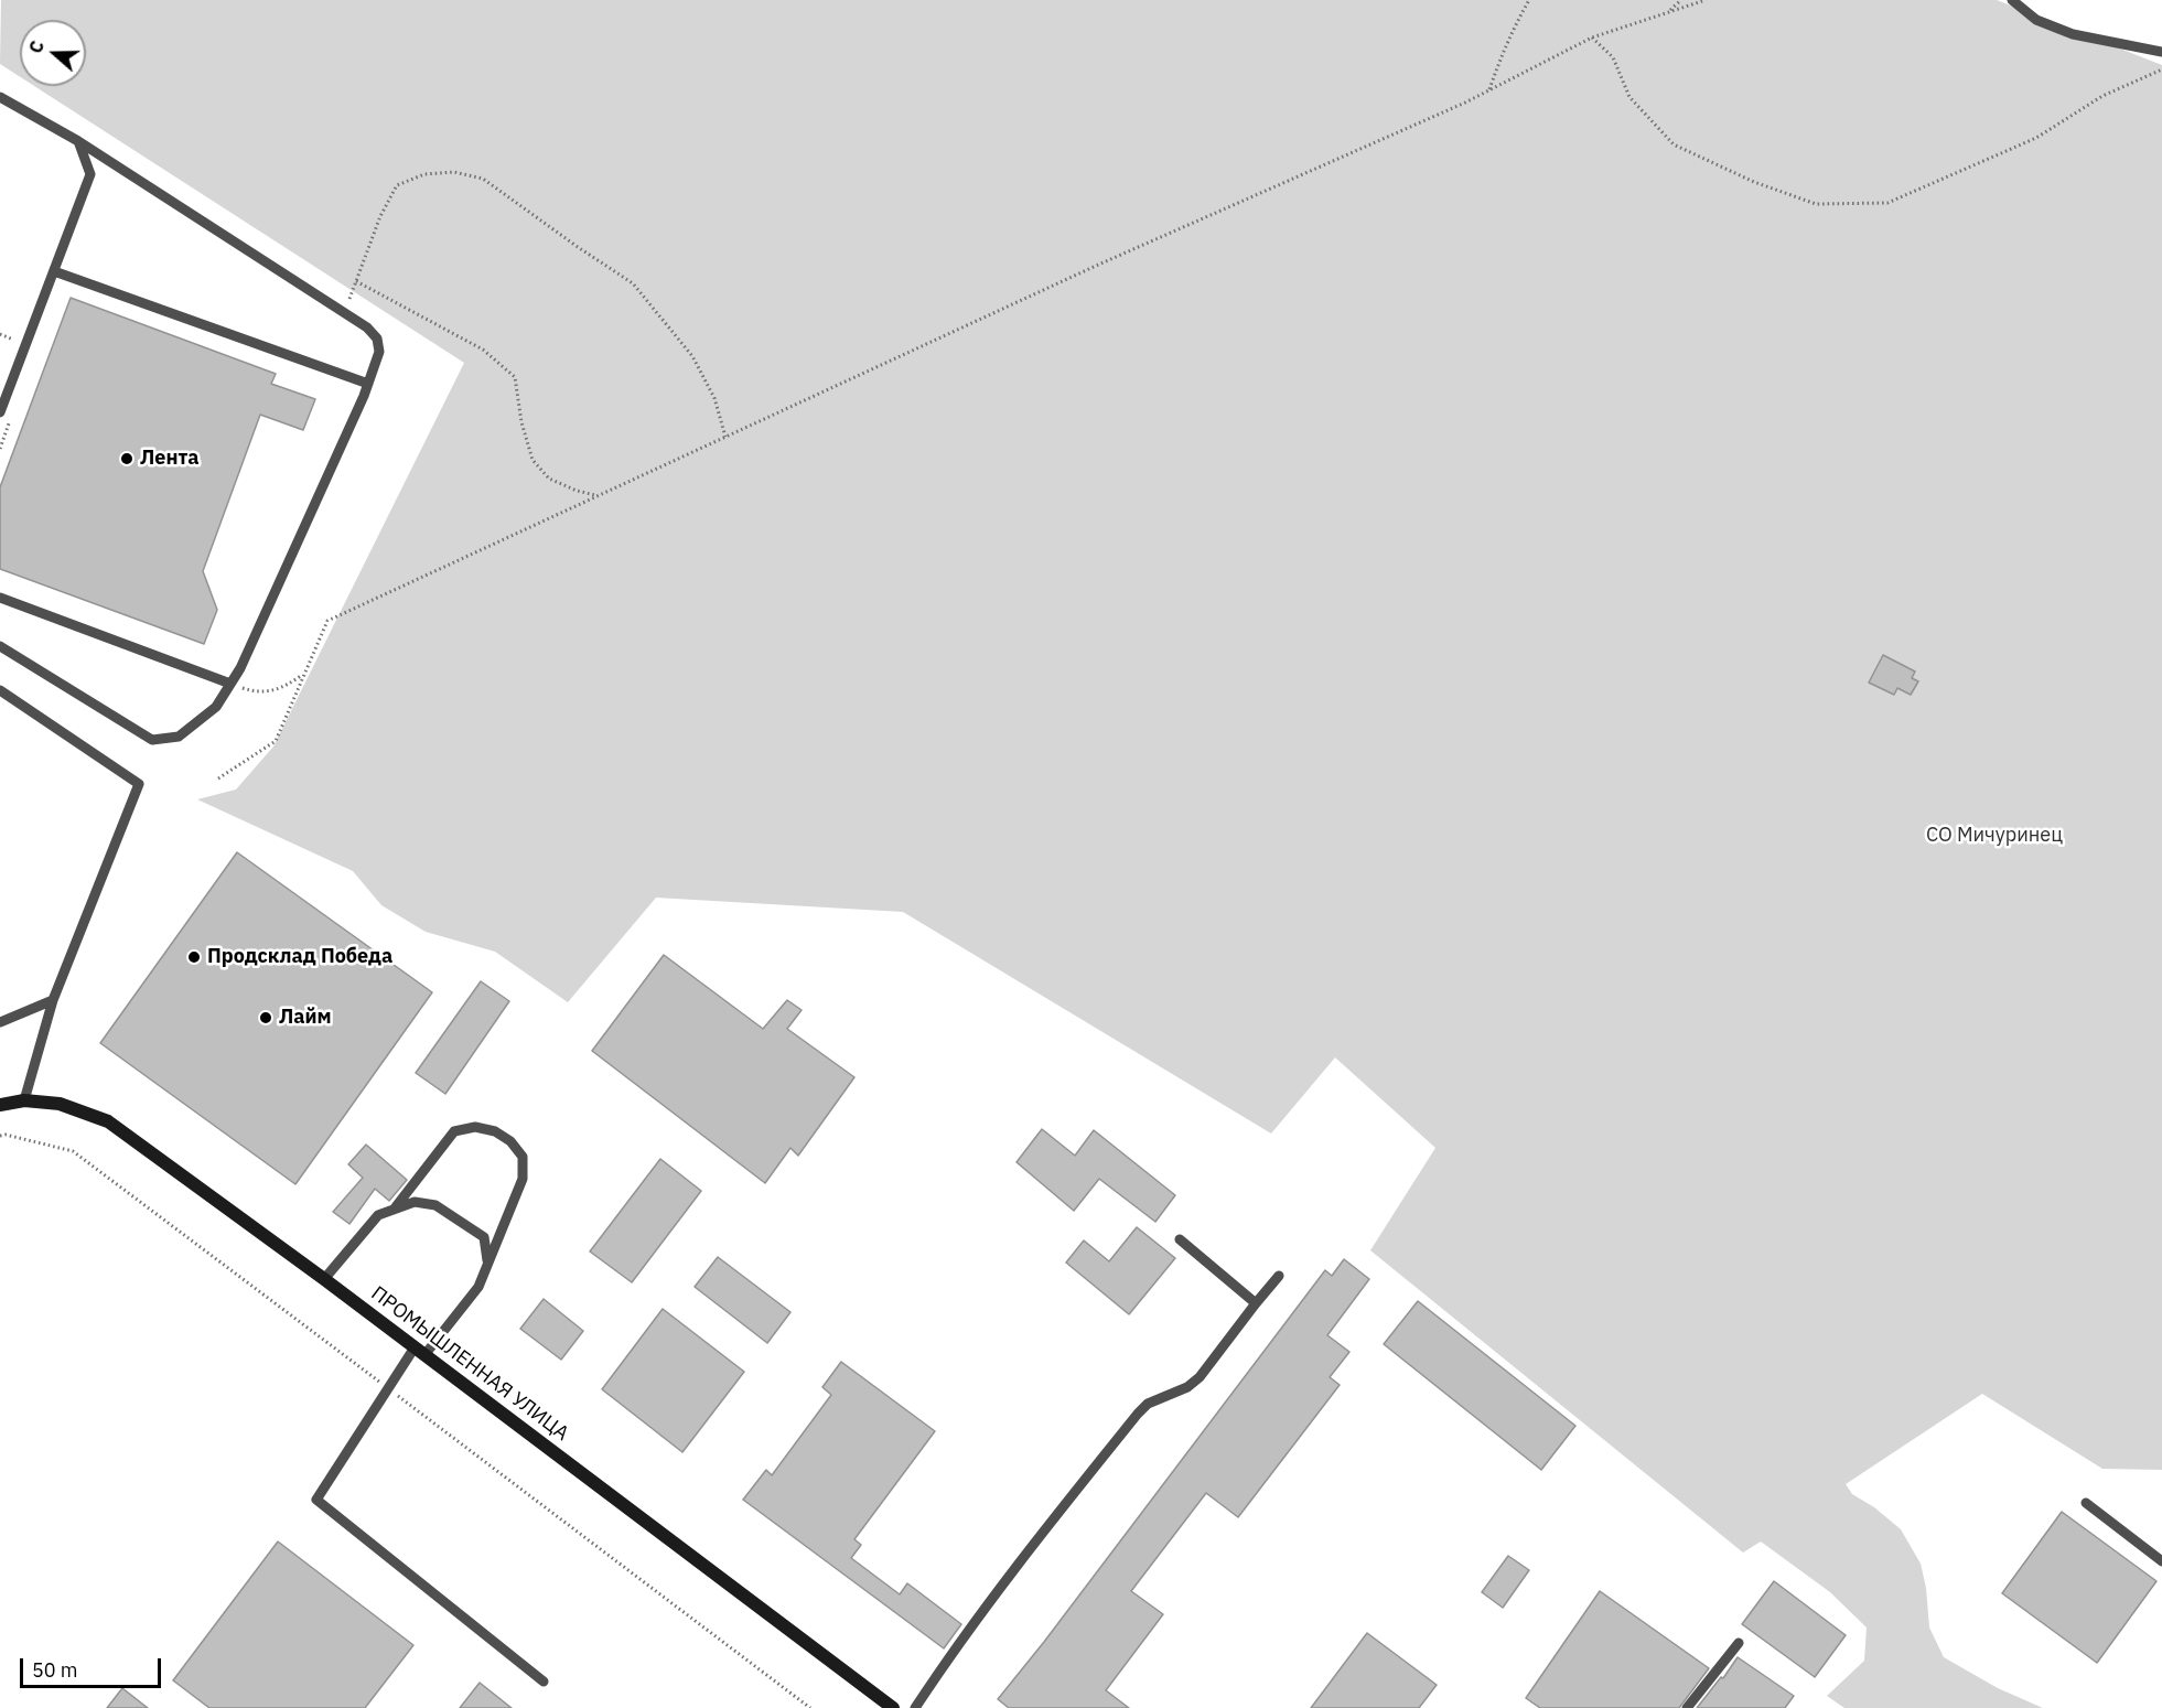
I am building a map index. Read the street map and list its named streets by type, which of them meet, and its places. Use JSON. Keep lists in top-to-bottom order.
{
  "streets": {
    "main road": ["ПРОМЫШЛЕННАЯ УЛИЦА"]
  },
  "parks": ["СО Мичуринец"],
  "places": ["Лента", "Продсклад Победа", "Лайм"],
  "scale_bar": "50 m",
  "north": "left"
}
